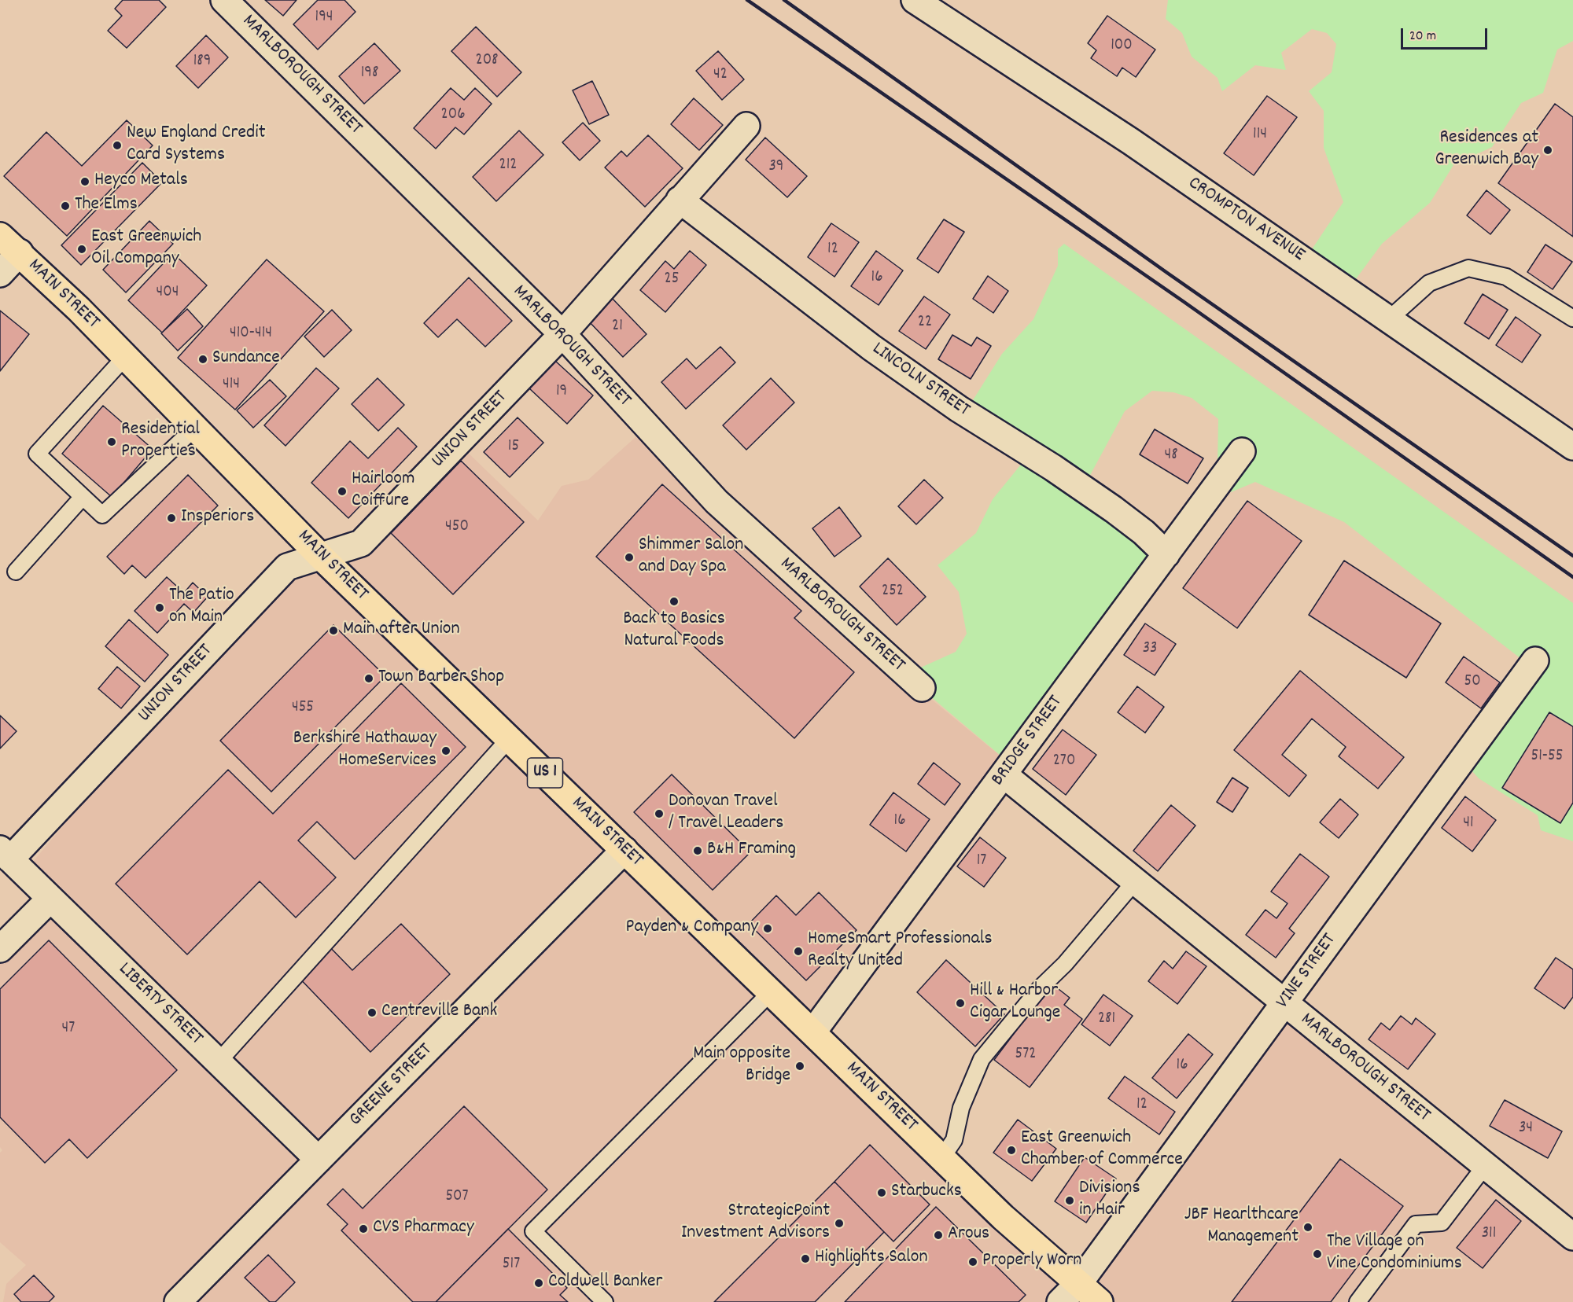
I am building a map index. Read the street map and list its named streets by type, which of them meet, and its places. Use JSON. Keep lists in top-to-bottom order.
{
  "streets": {
    "main road": ["MAIN STREET", "US 1"],
    "street": [
      "MARLBOROUGH STREET",
      "CROMPTON AVENUE",
      "LINCOLN STREET",
      "UNION STREET",
      "BRIDGE STREET",
      "VINE STREET",
      "LIBERTY STREET",
      "GREENE STREET"
    ]
  },
  "crossings": [
    ["MARLBOROUGH STREET", "UNION STREET"],
    ["MARLBOROUGH STREET", "BRIDGE STREET"],
    ["MARLBOROUGH STREET", "VINE STREET"],
    ["MAIN STREET", "UNION STREET"],
    ["MAIN STREET", "BRIDGE STREET"],
    ["MAIN STREET", "VINE STREET"],
    ["MAIN STREET", "GREENE STREET"],
    ["LINCOLN STREET", "UNION STREET"],
    ["LINCOLN STREET", "BRIDGE STREET"],
    ["UNION STREET", "LIBERTY STREET"],
    ["LIBERTY STREET", "GREENE STREET"]
  ],
  "places": [
    "New England Credit Card Systems",
    "Residences at Greenwich Bay",
    "Heyco Metals",
    "The Elms",
    "East Greenwich Oil Company",
    "Sundance",
    "Residential Properties",
    "Hairloom Coiffure",
    "Insperiors",
    "Shimmer Salon and Day Spa",
    "Back to Basics Natural Foods",
    "The Patio on Main",
    "Main after Union",
    "Town Barber Shop",
    "Berkshire Hathaway HomeServices",
    "Donovan Travel / Travel Leaders",
    "B&H Framing",
    "Payden & Company",
    "HomeSmart Professionals Realty United",
    "Hill & Harbor Cigar Lounge",
    "Centreville Bank",
    "Main opposite Bridge",
    "East Greenwich Chamber of Commerce",
    "Starbucks",
    "Divisions in Hair",
    "StrategicPoint Investment Advisors",
    "JBF Hearlthcare Management",
    "CVS Pharmacy",
    "Arous",
    "The Village on Vine Condominiums",
    "Highlights Salon",
    "Properly Worn",
    "Coldwell Banker"
  ],
  "house_numbers": [
    "194",
    "100",
    "208",
    "189",
    "198",
    "42",
    "206",
    "114",
    "212",
    "39",
    "12",
    "16",
    "25",
    "404",
    "22",
    "21",
    "410-414",
    "414",
    "19",
    "15",
    "48",
    "450",
    "252",
    "33",
    "50",
    "455",
    "51-55",
    "270",
    "16",
    "41",
    "17",
    "281",
    "47",
    "572",
    "16",
    "12",
    "34",
    "507",
    "311",
    "517"
  ],
  "scale_bar": "20 m"
}
